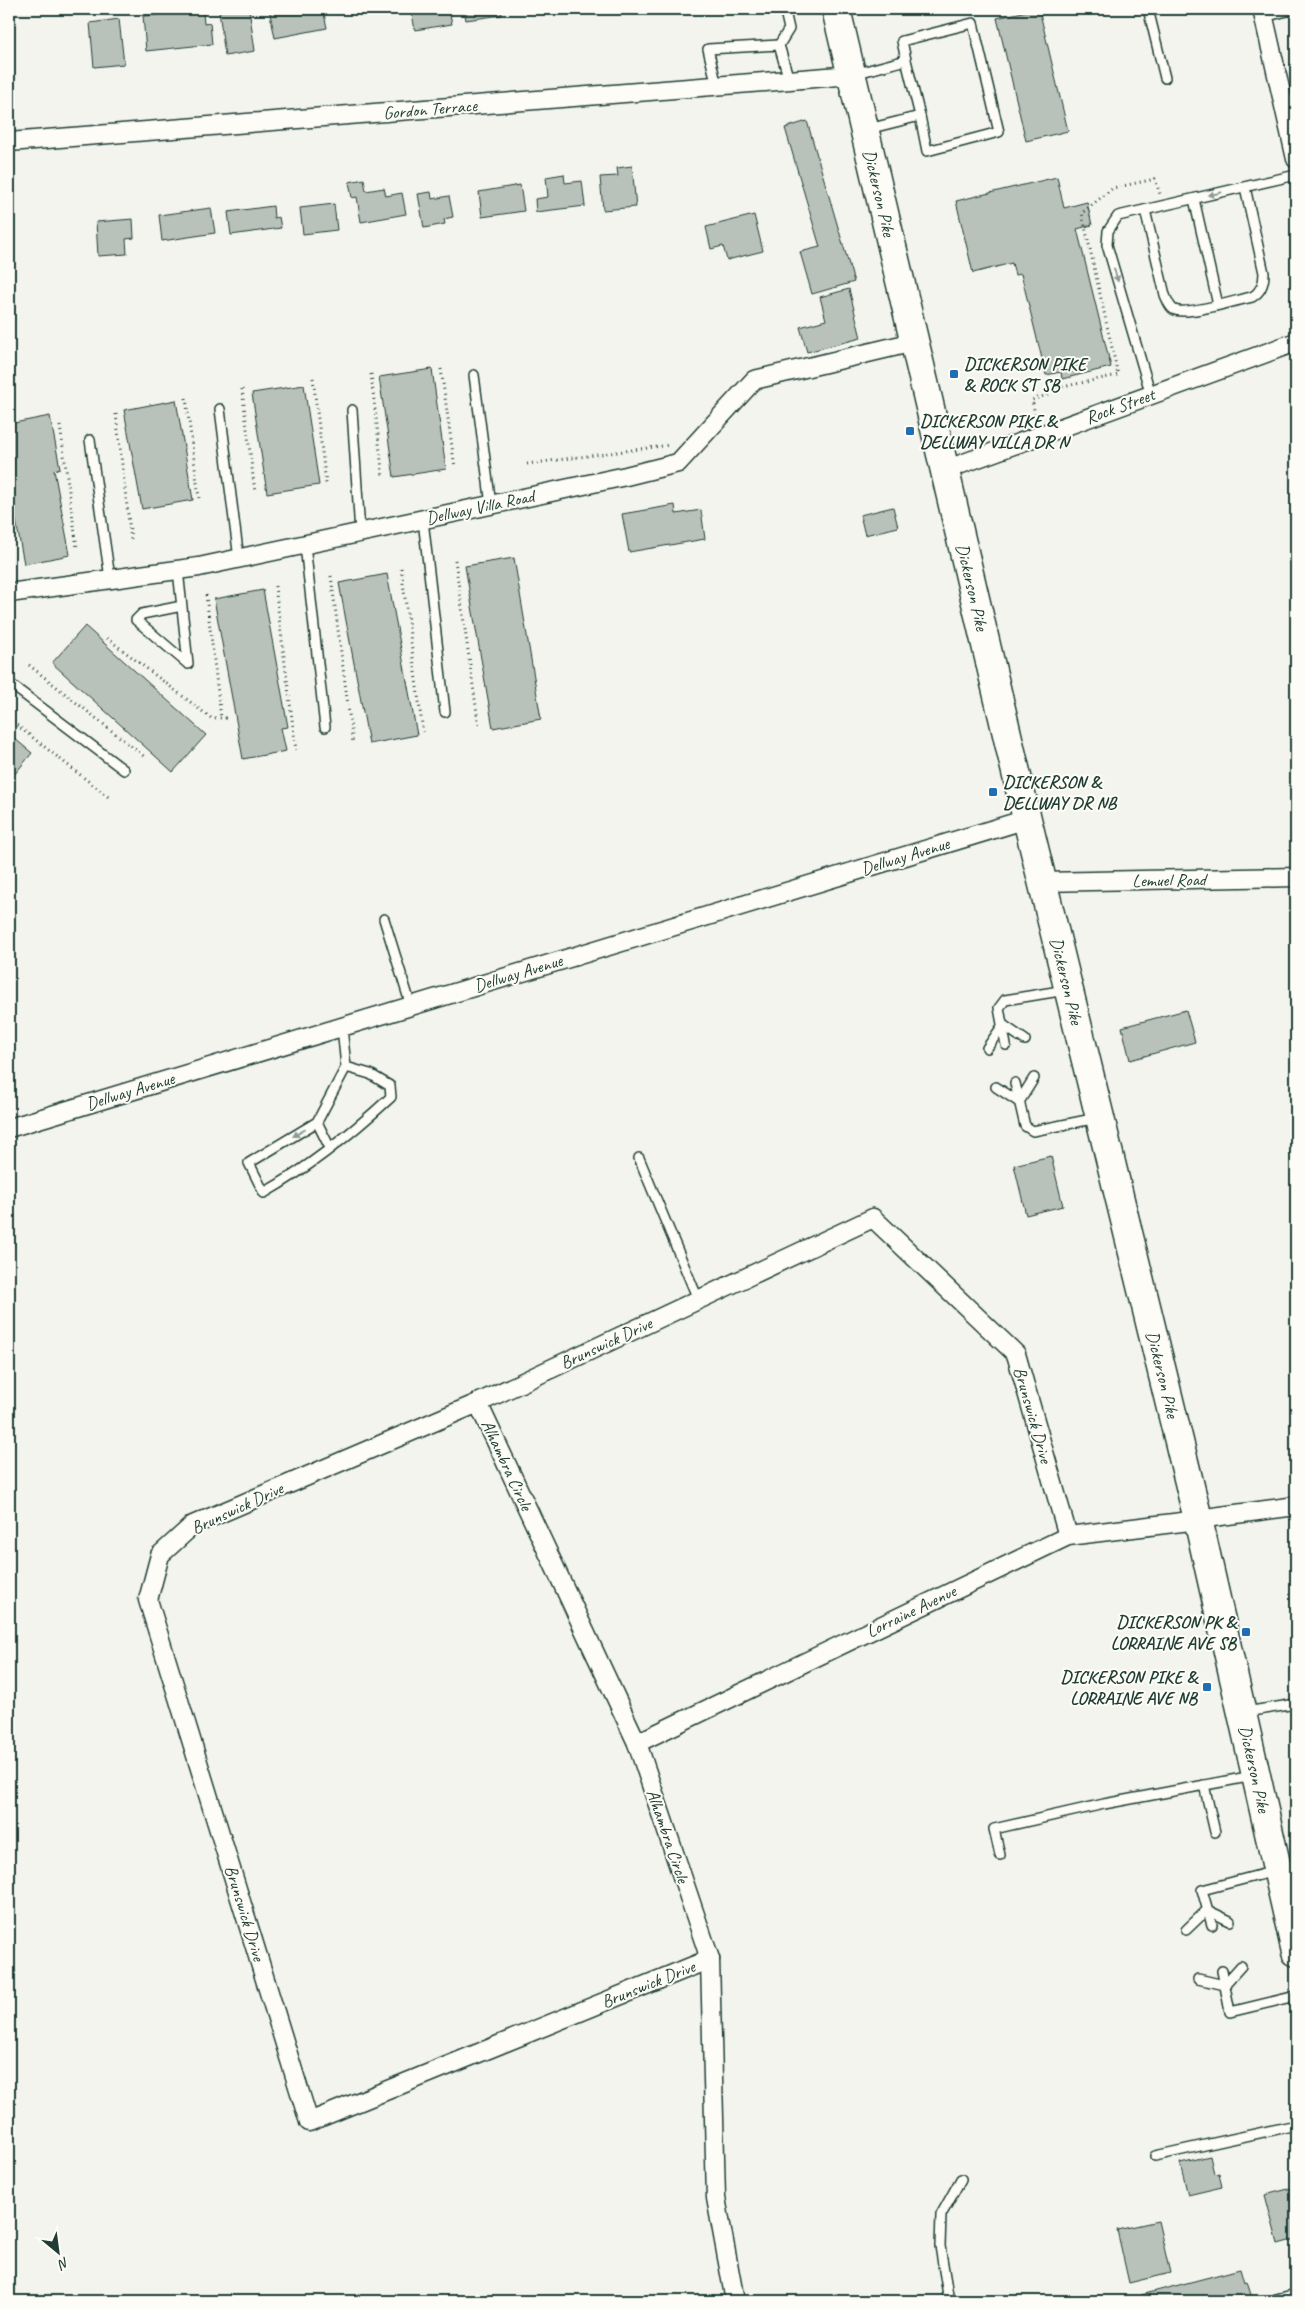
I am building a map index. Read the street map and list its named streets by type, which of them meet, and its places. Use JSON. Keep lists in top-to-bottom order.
{
  "streets": {
    "main road": ["Dickerson Pike"],
    "street": [
      "Gordon Terrace",
      "Rock Street",
      "Dellway Villa Road",
      "Dellway Avenue",
      "Lemuel Road",
      "Brunswick Drive",
      "Alhambra Circle",
      "Lorraine Avenue"
    ]
  },
  "crossings": [
    ["Gordon Terrace", "Dickerson Pike"],
    ["Dickerson Pike", "Rock Street"],
    ["Dickerson Pike", "Dellway Villa Road"],
    ["Dickerson Pike", "Dellway Avenue"],
    ["Dickerson Pike", "Lemuel Road"],
    ["Dickerson Pike", "Lorraine Avenue"],
    ["Brunswick Drive", "Alhambra Circle"],
    ["Brunswick Drive", "Lorraine Avenue"],
    ["Alhambra Circle", "Lorraine Avenue"]
  ],
  "places": {
    "transit": [
      "DICKERSON PIKE & ROCK ST SB",
      "DICKERSON PIKE & DELLWAY VILLA DR N",
      "DICKERSON & DELLWAY DR NB",
      "DICKERSON PK & LORRAINE AVE SB",
      "DICKERSON PIKE & LORRAINE AVE NB"
    ]
  },
  "north": "bottom right"
}
